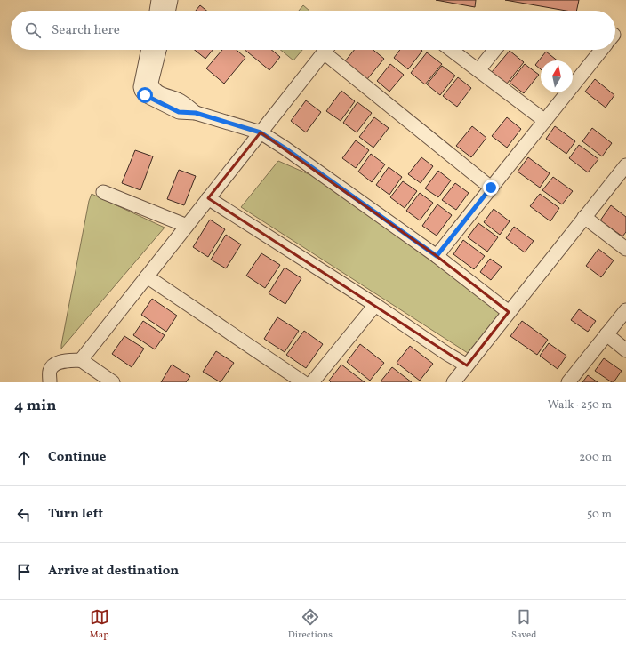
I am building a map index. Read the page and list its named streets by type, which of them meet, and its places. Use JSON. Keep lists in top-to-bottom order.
{
  "north": "top",
  "page": {
    "search": "Search here",
    "heading": ["4 min", "Walk · 250 m"],
    "list": [
      ["Continue", "200 m"],
      ["Turn left", "50 m"],
      "Arrive at destination"
    ],
    "nav": ["Map", "Directions", "Saved"]
  }
}
